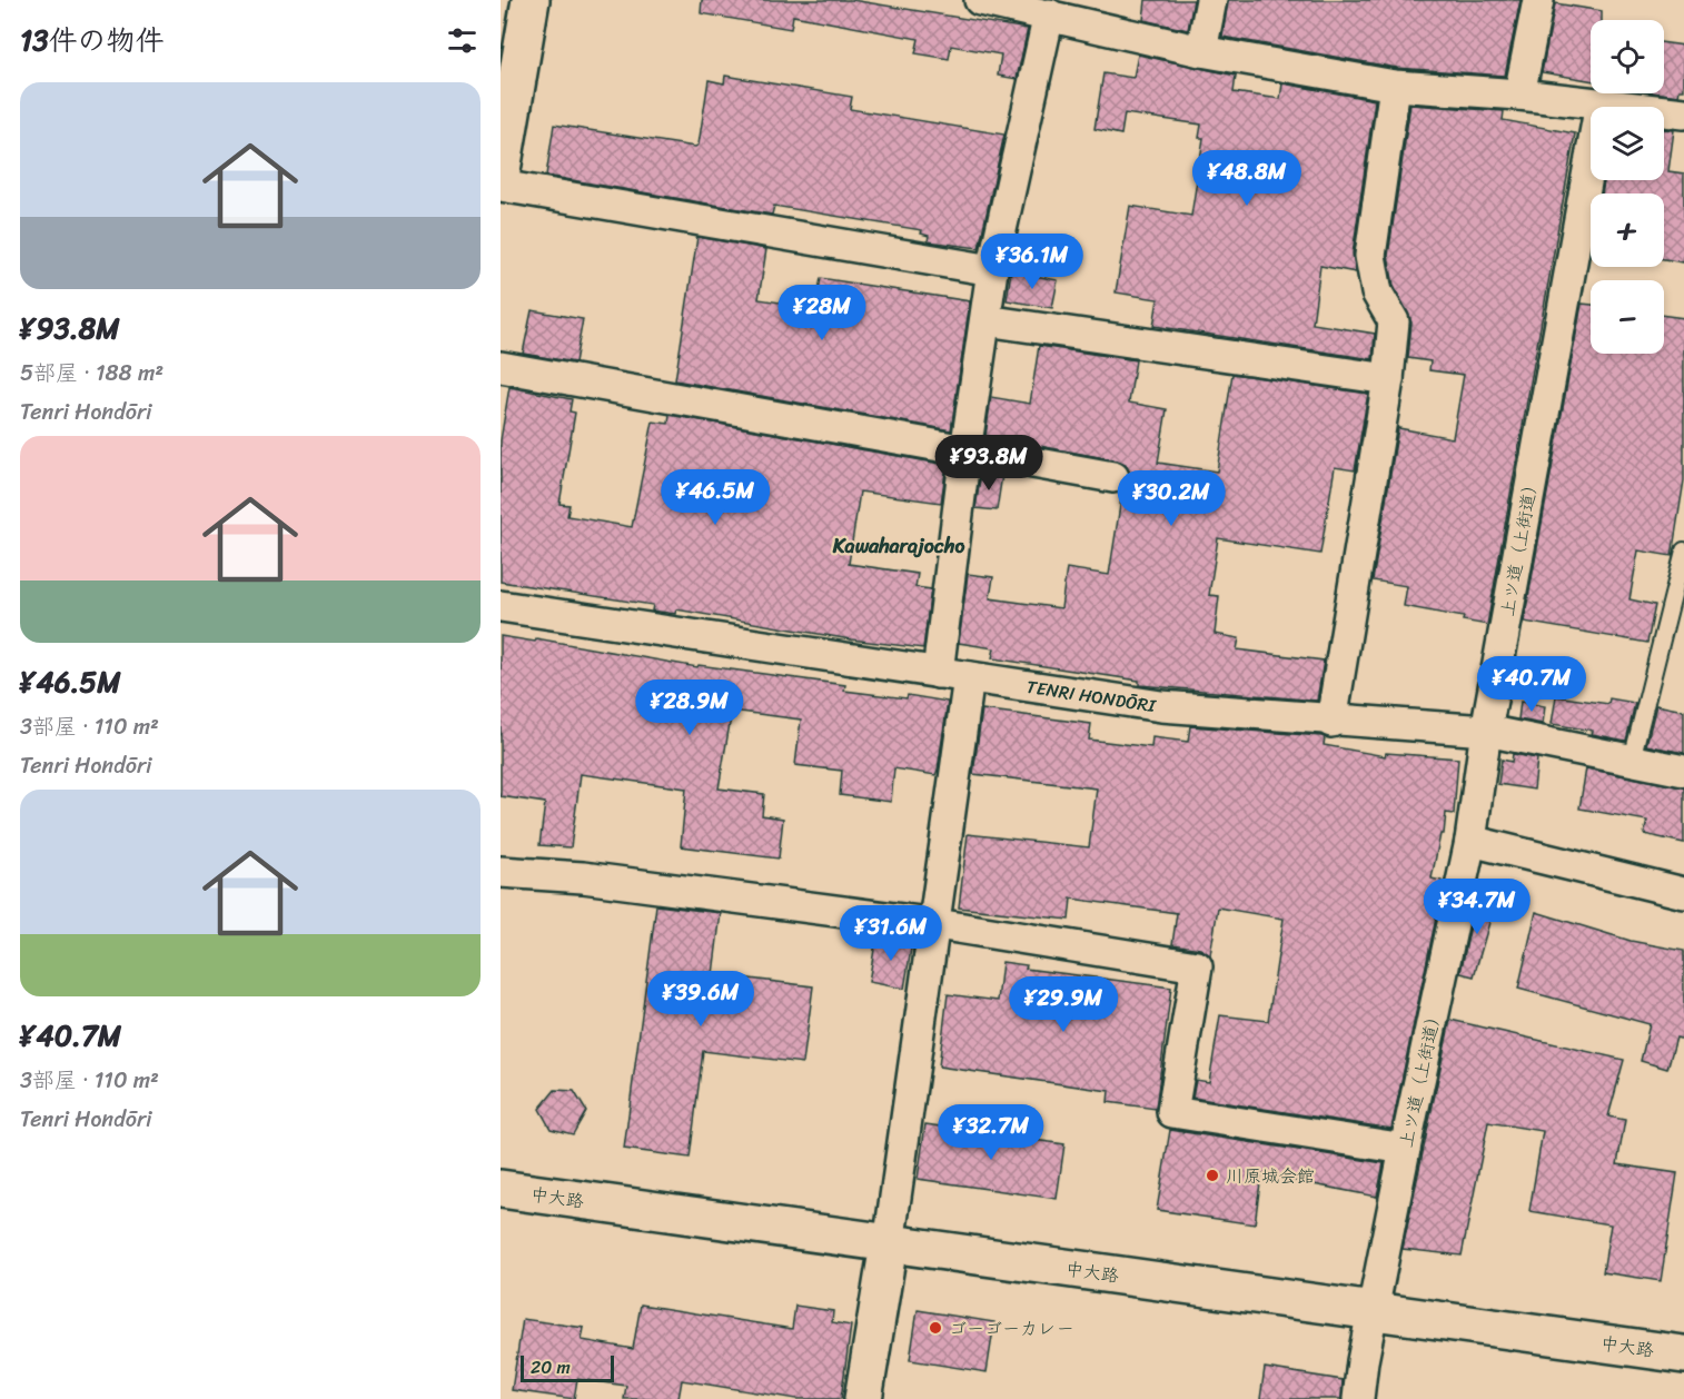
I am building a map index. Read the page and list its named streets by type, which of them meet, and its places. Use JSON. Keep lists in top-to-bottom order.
{
  "streets": {
    "main road": ["中大路"],
    "street": ["上ツ道（上街道）", "TENRI HONDŌRI"]
  },
  "crossings": [
    ["上ツ道（上街道）", "TENRI HONDŌRI"],
    ["上ツ道（上街道）", "中大路"]
  ],
  "districts": ["Kawaharajocho"],
  "places": ["川原城会館", "ゴーゴーカレー"],
  "scale_bar": "20 m",
  "page": {
    "heading": "13件の物件",
    "map_buttons": ["+", "−"],
    "list": [
      {
        "name": "¥93.8M",
        "note": "5部屋 · 188 m² · Tenri Hondōri"
      },
      {
        "name": "¥46.5M",
        "note": "3部屋 · 110 m² · Tenri Hondōri"
      },
      {
        "name": "¥40.7M",
        "note": "3部屋 · 110 m² · Tenri Hondōri"
      }
    ],
    "price": [
      "¥48.8M",
      "¥36.1M",
      "¥28M",
      "¥93.8M",
      "¥46.5M",
      "¥30.2M",
      "¥40.7M",
      "¥28.9M",
      "¥34.7M",
      "¥31.6M",
      "¥39.6M",
      "¥29.9M",
      "¥32.7M"
    ],
    "scale": "20 m"
  }
}
